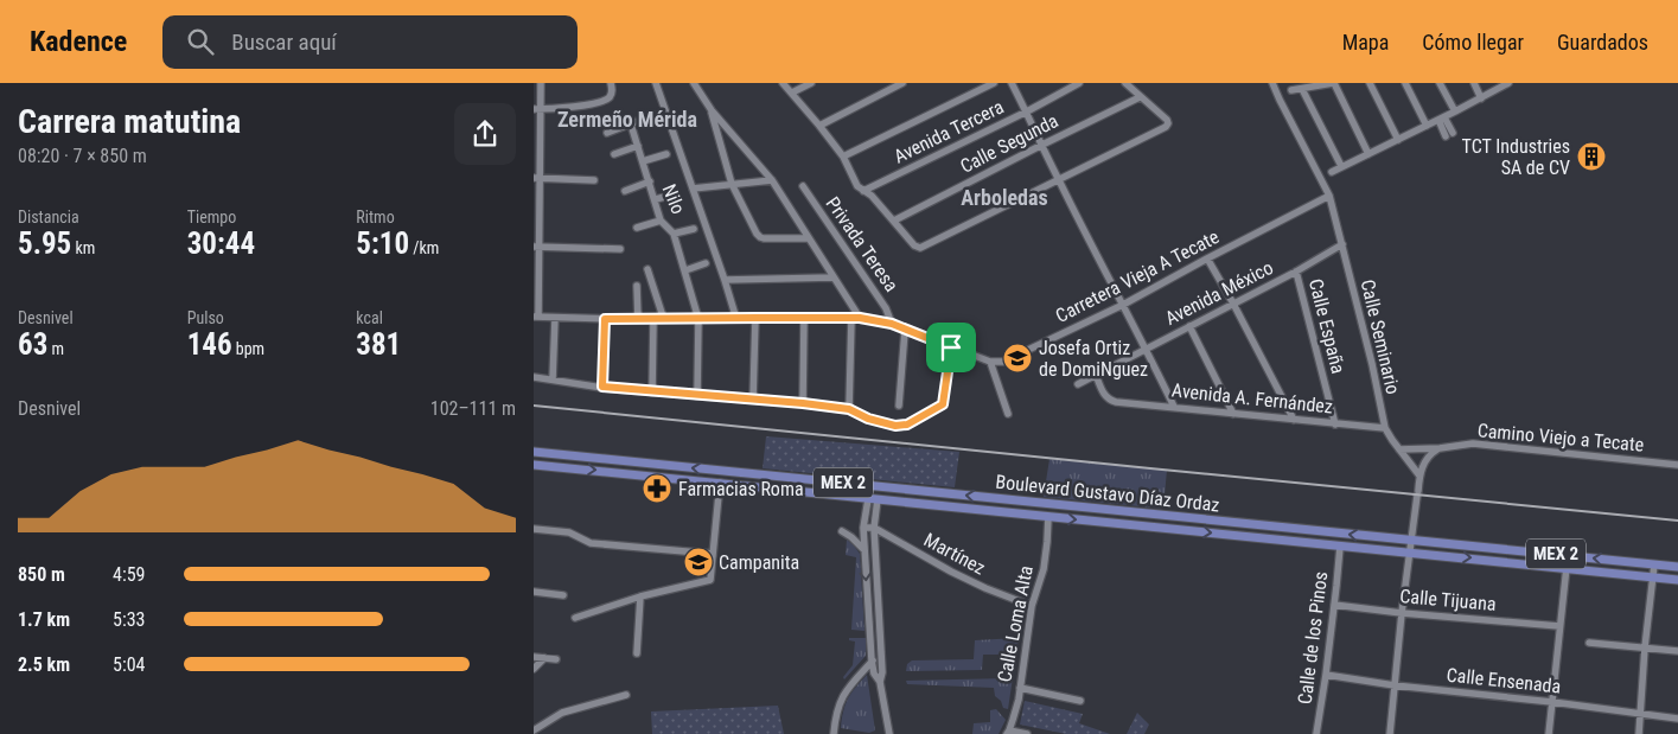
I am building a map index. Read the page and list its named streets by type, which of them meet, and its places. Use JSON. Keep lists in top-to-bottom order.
{
  "streets": {
    "main road": ["MEX 2", "Boulevard Gustavo Díaz Ordaz"],
    "street": [
      "Avenida Tercera",
      "Calle Segunda",
      "Nilo",
      "Privada Teresa",
      "Carretera Vieja A Tecate",
      "Avenida México",
      "Calle España",
      "Calle Seminario",
      "Avenida A. Fernández",
      "Camino Viejo a Tecate",
      "Martínez",
      "Calle Tijuana",
      "Calle Loma Alta",
      "Calle de los Pinos",
      "Calle Ensenada"
    ]
  },
  "crossings": [
    ["Carretera Vieja A Tecate", "Calle Seminario"],
    ["Avenida México", "Calle España"],
    ["Avenida México", "Calle Seminario"],
    ["Avenida México", "Avenida A. Fernández"],
    ["Calle España", "Avenida A. Fernández"],
    ["Calle Seminario", "Avenida A. Fernández"],
    ["Calle Seminario", "Camino Viejo a Tecate"],
    ["Boulevard Gustavo Díaz Ordaz", "Calle Loma Alta"],
    ["Boulevard Gustavo Díaz Ordaz", "Calle de los Pinos"],
    ["Martínez", "Calle Loma Alta"],
    ["Calle Tijuana", "Calle de los Pinos"],
    ["Calle de los Pinos", "Calle Ensenada"]
  ],
  "districts": ["Zermeño Mérida", "Arboledas"],
  "places": {
    "building": ["TCT Industries SA de CV"],
    "school or university": ["Josefa Ortiz de DomiNguez", "Campanita"],
    "pharmacy": ["Farmacias Roma"]
  },
  "page": {
    "header": "Kadence",
    "search": "Buscar aquí",
    "nav": ["Mapa", "Cómo llegar", "Guardados"],
    "heading": ["Carrera matutina", "08:20 · 7 × 850 m"],
    "stats": [
      ["Distancia", "5.95 km"],
      ["Tiempo", "30:44"],
      ["Ritmo", "5:10 /km"],
      ["Desnivel", "63 m"],
      ["Pulso", "146 bpm"],
      ["kcal", "381"]
    ],
    "chart": ["Desnivel", "102–111 m"],
    "list": [
      {
        "name": "850 m",
        "note": "4:59"
      },
      {
        "name": "1.7 km",
        "note": "5:33"
      },
      {
        "name": "2.5 km",
        "note": "5:04"
      }
    ]
  }
}
